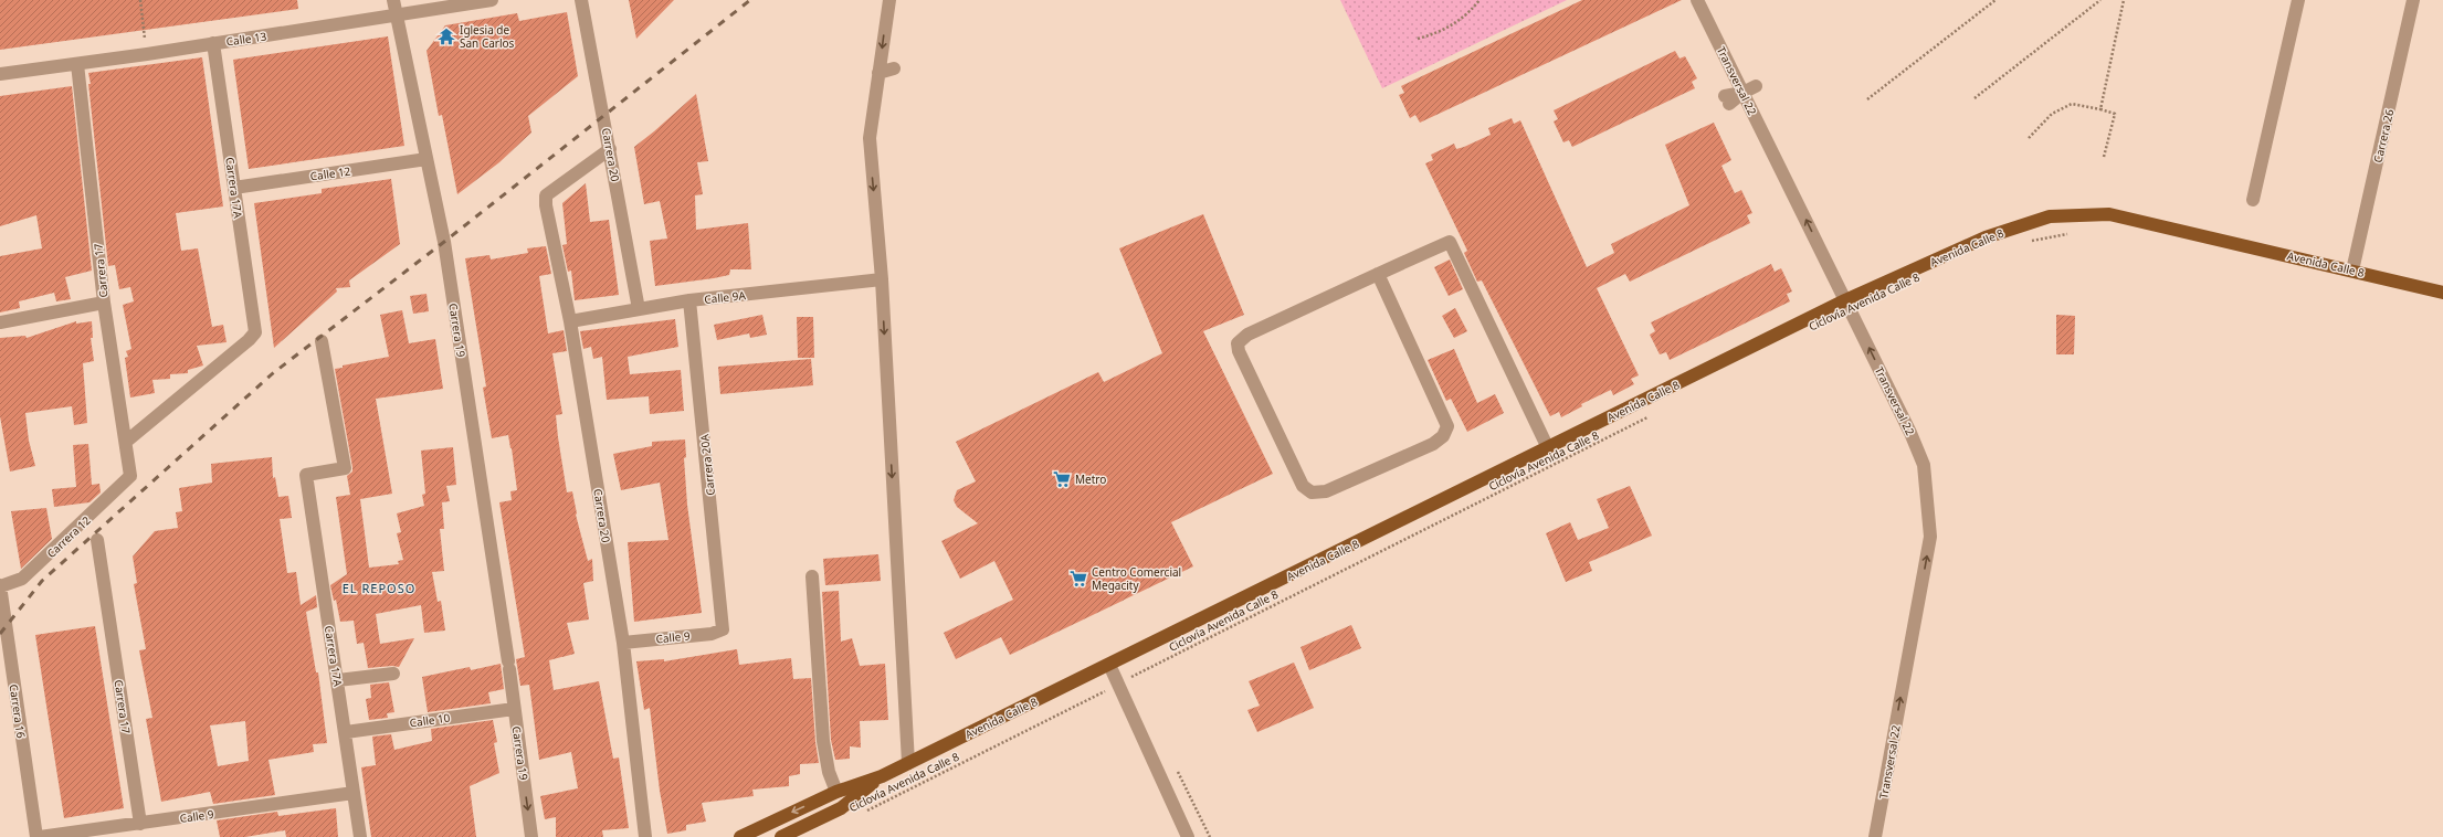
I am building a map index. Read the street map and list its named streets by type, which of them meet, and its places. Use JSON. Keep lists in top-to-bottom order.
{
  "streets": {
    "main road": ["Avenida Calle 8"],
    "street": [
      "Calle 13",
      "Transversal 22",
      "Carrera 26",
      "Carrera 20",
      "Calle 12",
      "Carrera 17A",
      "Carrera 17",
      "Calle 9A",
      "Carrera 19",
      "Carrera 20A",
      "Carrera 12",
      "Calle 9",
      "Carrera 16",
      "Calle 10"
    ],
    "path": ["Ciclovía Avenida Calle 8"]
  },
  "crossings": [
    ["Calle 13", "Carrera 17A"],
    ["Calle 13", "Carrera 17"],
    ["Calle 13", "Carrera 19"],
    ["Transversal 22", "Avenida Calle 8"],
    ["Carrera 26", "Avenida Calle 8"],
    ["Carrera 20", "Calle 9A"],
    ["Carrera 20", "Calle 9"],
    ["Calle 12", "Carrera 17A"],
    ["Calle 12", "Carrera 19"],
    ["Carrera 17A", "Carrera 17"],
    ["Carrera 17A", "Calle 9"],
    ["Carrera 17A", "Calle 10"],
    ["Carrera 17", "Carrera 12"],
    ["Carrera 17", "Calle 9"],
    ["Calle 9A", "Carrera 20A"],
    ["Carrera 19", "Calle 10"],
    ["Carrera 20A", "Calle 9"],
    ["Carrera 12", "Carrera 16"]
  ],
  "one_way": ["Transversal 22"],
  "districts": ["EL REPOSO"],
  "places": {
    "temple": ["Iglesia de San Carlos"],
    "supermarket": ["Metro", "Centro Comercial Megacity"]
  }
}
